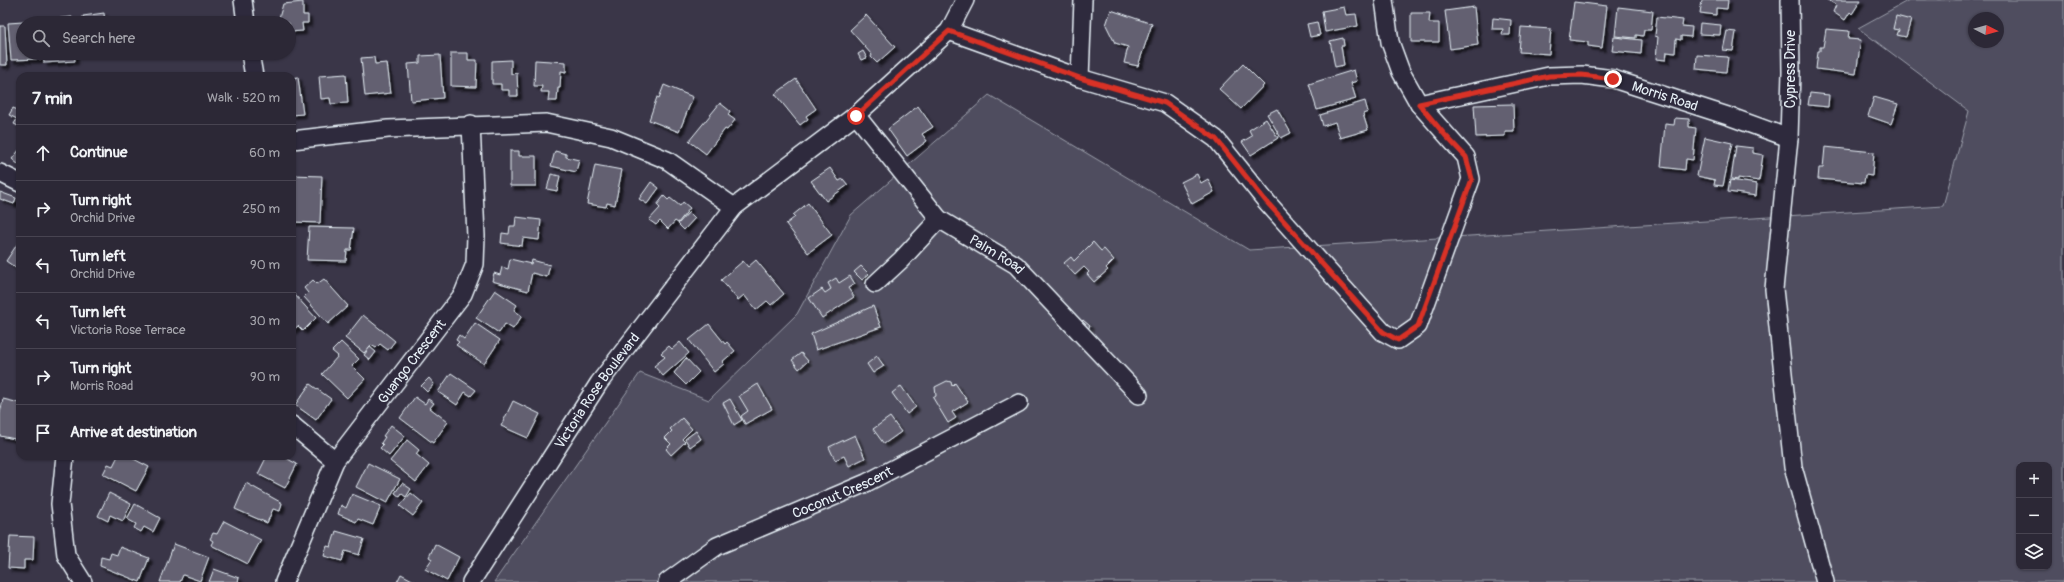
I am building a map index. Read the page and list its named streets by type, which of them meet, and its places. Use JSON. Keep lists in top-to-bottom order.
{
  "streets": {
    "street": [
      "Cypress Drive",
      "Morris Road",
      "Palm Road",
      "Guango Crescent",
      "Victoria Rose Boulevard",
      "Coconut Crescent"
    ]
  },
  "crossings": [
    ["Cypress Drive", "Morris Road"],
    ["Palm Road", "Victoria Rose Boulevard"]
  ],
  "north": "right",
  "page": {
    "search": "Search here",
    "heading": ["7 min", "Walk · 520 m"],
    "list": [
      ["Continue", "60 m"],
      ["Turn right", "Orchid Drive", "250 m"],
      ["Turn left", "Orchid Drive", "90 m"],
      ["Turn left", "Victoria Rose Terrace", "30 m"],
      ["Turn right", "Morris Road", "90 m"],
      "Arrive at destination"
    ],
    "map_buttons": ["+", "−"]
  }
}
